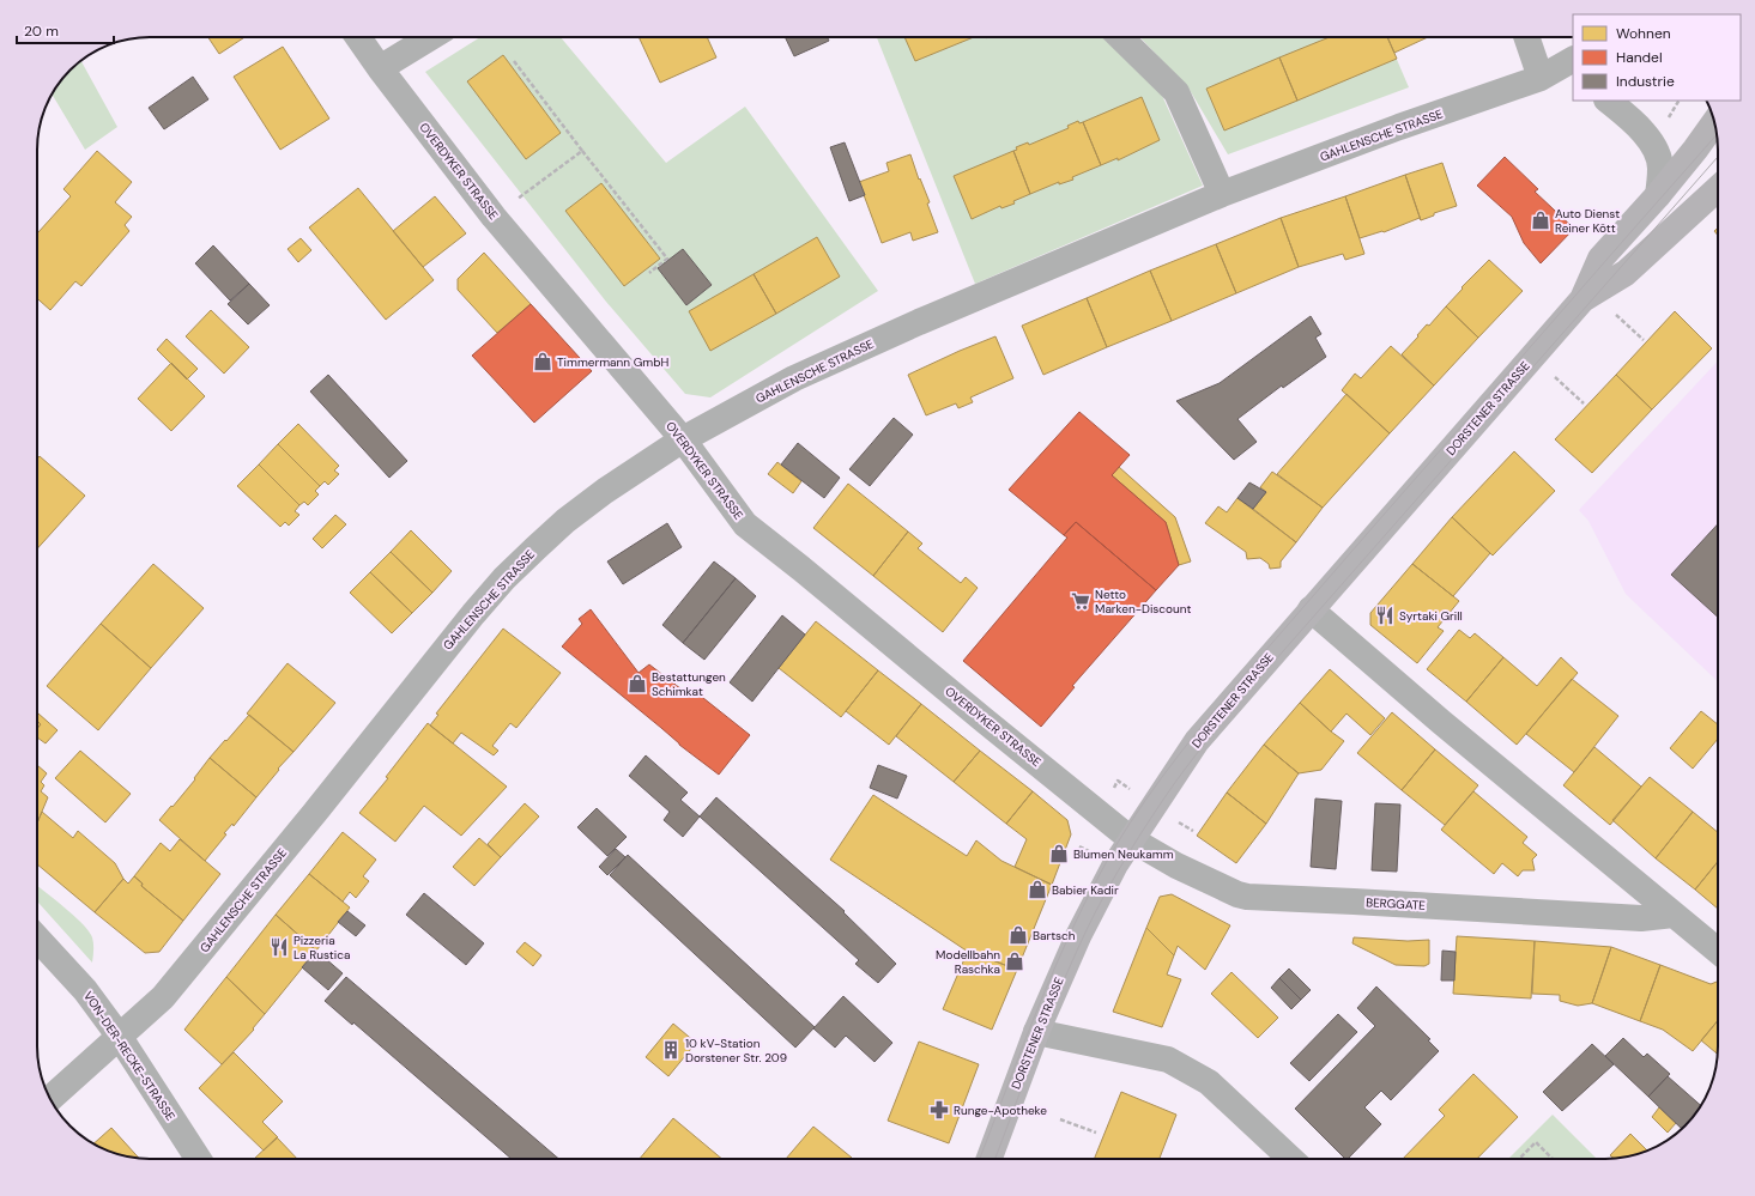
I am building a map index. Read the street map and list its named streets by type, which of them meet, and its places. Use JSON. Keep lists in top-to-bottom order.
{
  "streets": {
    "main road": ["DORSTENER STRASSE"],
    "street": [
      "GAHLENSCHE STRASSE",
      "OVERDYKER STRASSE",
      "BERGGATE",
      "VON-DER-RECKE-STRASSE"
    ]
  },
  "crossings": [
    ["GAHLENSCHE STRASSE", "OVERDYKER STRASSE"],
    ["GAHLENSCHE STRASSE", "VON-DER-RECKE-STRASSE"],
    ["OVERDYKER STRASSE", "DORSTENER STRASSE"],
    ["OVERDYKER STRASSE", "BERGGATE"],
    ["DORSTENER STRASSE", "BERGGATE"]
  ],
  "places": {
    "shop": [
      "Auto Dienst Reiner Kött",
      "Timmermann GmbH",
      "Bestattungen Schimkat",
      "Blumen Neukamm",
      "Babier Kadir",
      "Bartsch",
      "Modellbahn Raschka"
    ],
    "supermarket": ["Netto Marken-Discount"],
    "restaurant": ["Syrtaki Grill", "Pizzeria La Rustica"],
    "building": ["10 kV-Station Dorstener Str. 209"],
    "pharmacy": ["Runge-Apotheke"]
  },
  "legend": ["Wohnen", "Handel", "Industrie"],
  "scale_bar": "20 m"
}
